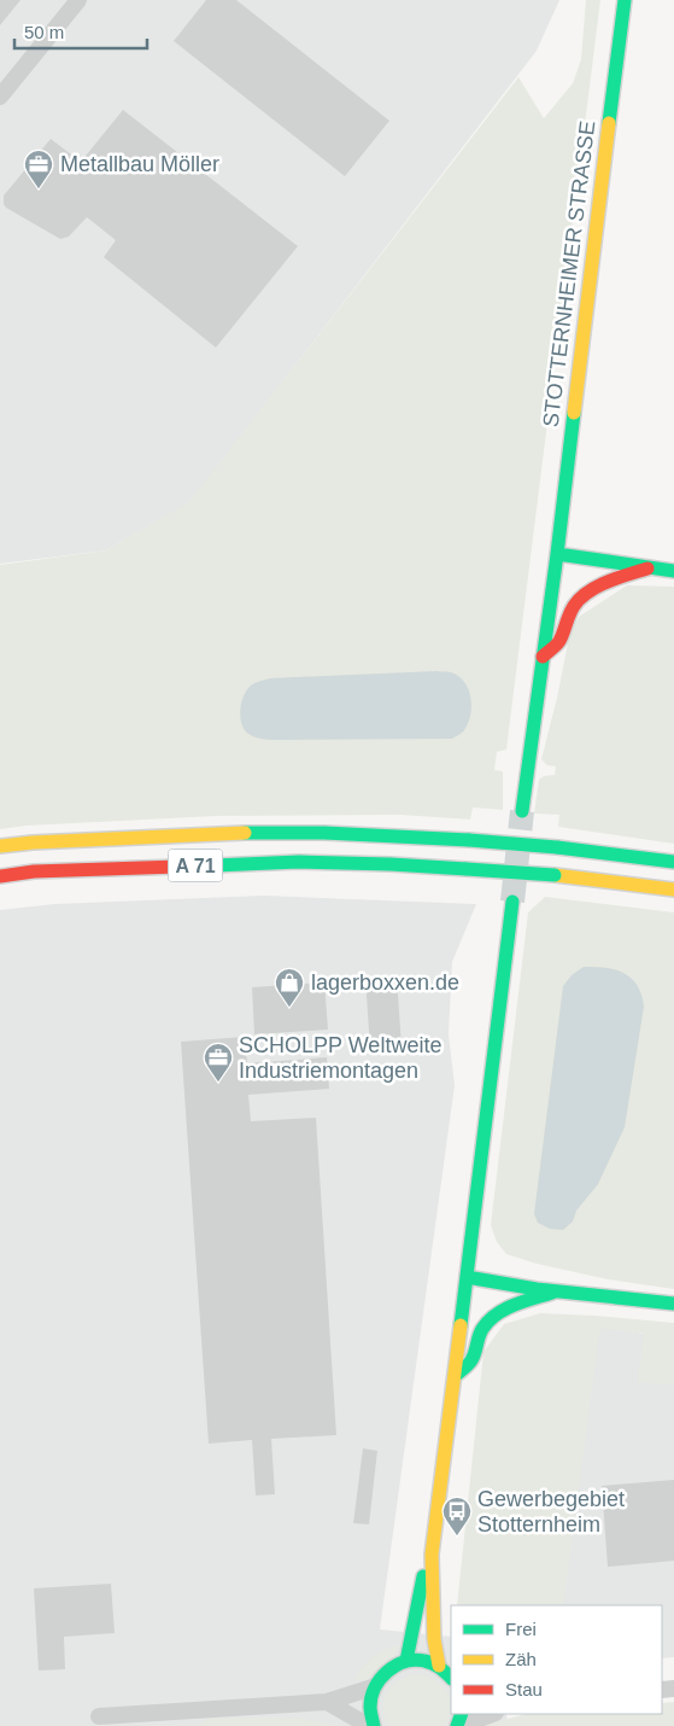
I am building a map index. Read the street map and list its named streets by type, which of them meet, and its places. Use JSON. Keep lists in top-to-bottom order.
{
  "streets": {
    "main road": ["STOTTERNHEIMER STRASSE", "A 71"]
  },
  "places": {
    "office": ["Metallbau Möller", "SCHOLPP Weltweite Industriemontagen"],
    "shop": ["lagerboxxen.de"],
    "bus stop": ["Gewerbegebiet Stotternheim"]
  },
  "legend": ["Frei", "Zäh", "Stau"],
  "scale_bar": "50 m"
}
